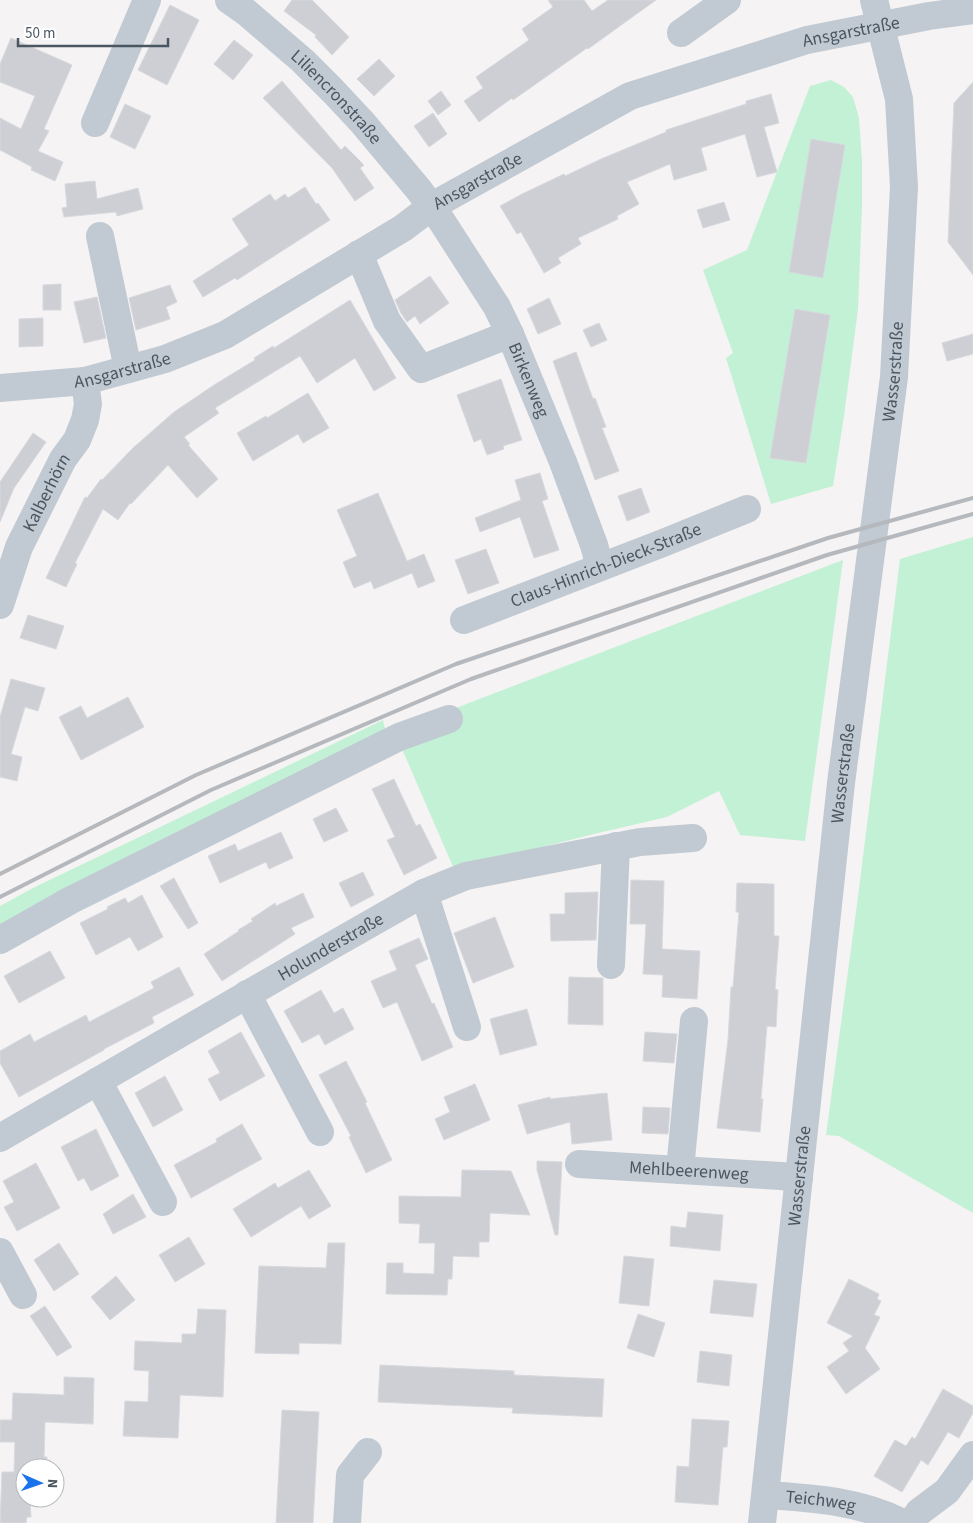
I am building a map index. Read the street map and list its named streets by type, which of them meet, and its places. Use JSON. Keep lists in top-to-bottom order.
{
  "streets": {
    "street": [
      "Ansgarstraße",
      "Liliencronstraße",
      "Wasserstraße",
      "Birkenweg",
      "Kalberhörn",
      "Claus-Hinrich-Dieck-Straße",
      "Holunderstraße",
      "Mehlbeerenweg",
      "Teichweg"
    ]
  },
  "crossings": [
    ["Ansgarstraße", "Liliencronstraße"],
    ["Ansgarstraße", "Wasserstraße"],
    ["Ansgarstraße", "Birkenweg"],
    ["Ansgarstraße", "Kalberhörn"],
    ["Liliencronstraße", "Birkenweg"],
    ["Wasserstraße", "Mehlbeerenweg"],
    ["Wasserstraße", "Teichweg"],
    ["Birkenweg", "Claus-Hinrich-Dieck-Straße"]
  ],
  "scale_bar": "50 m",
  "north": "right"
}
